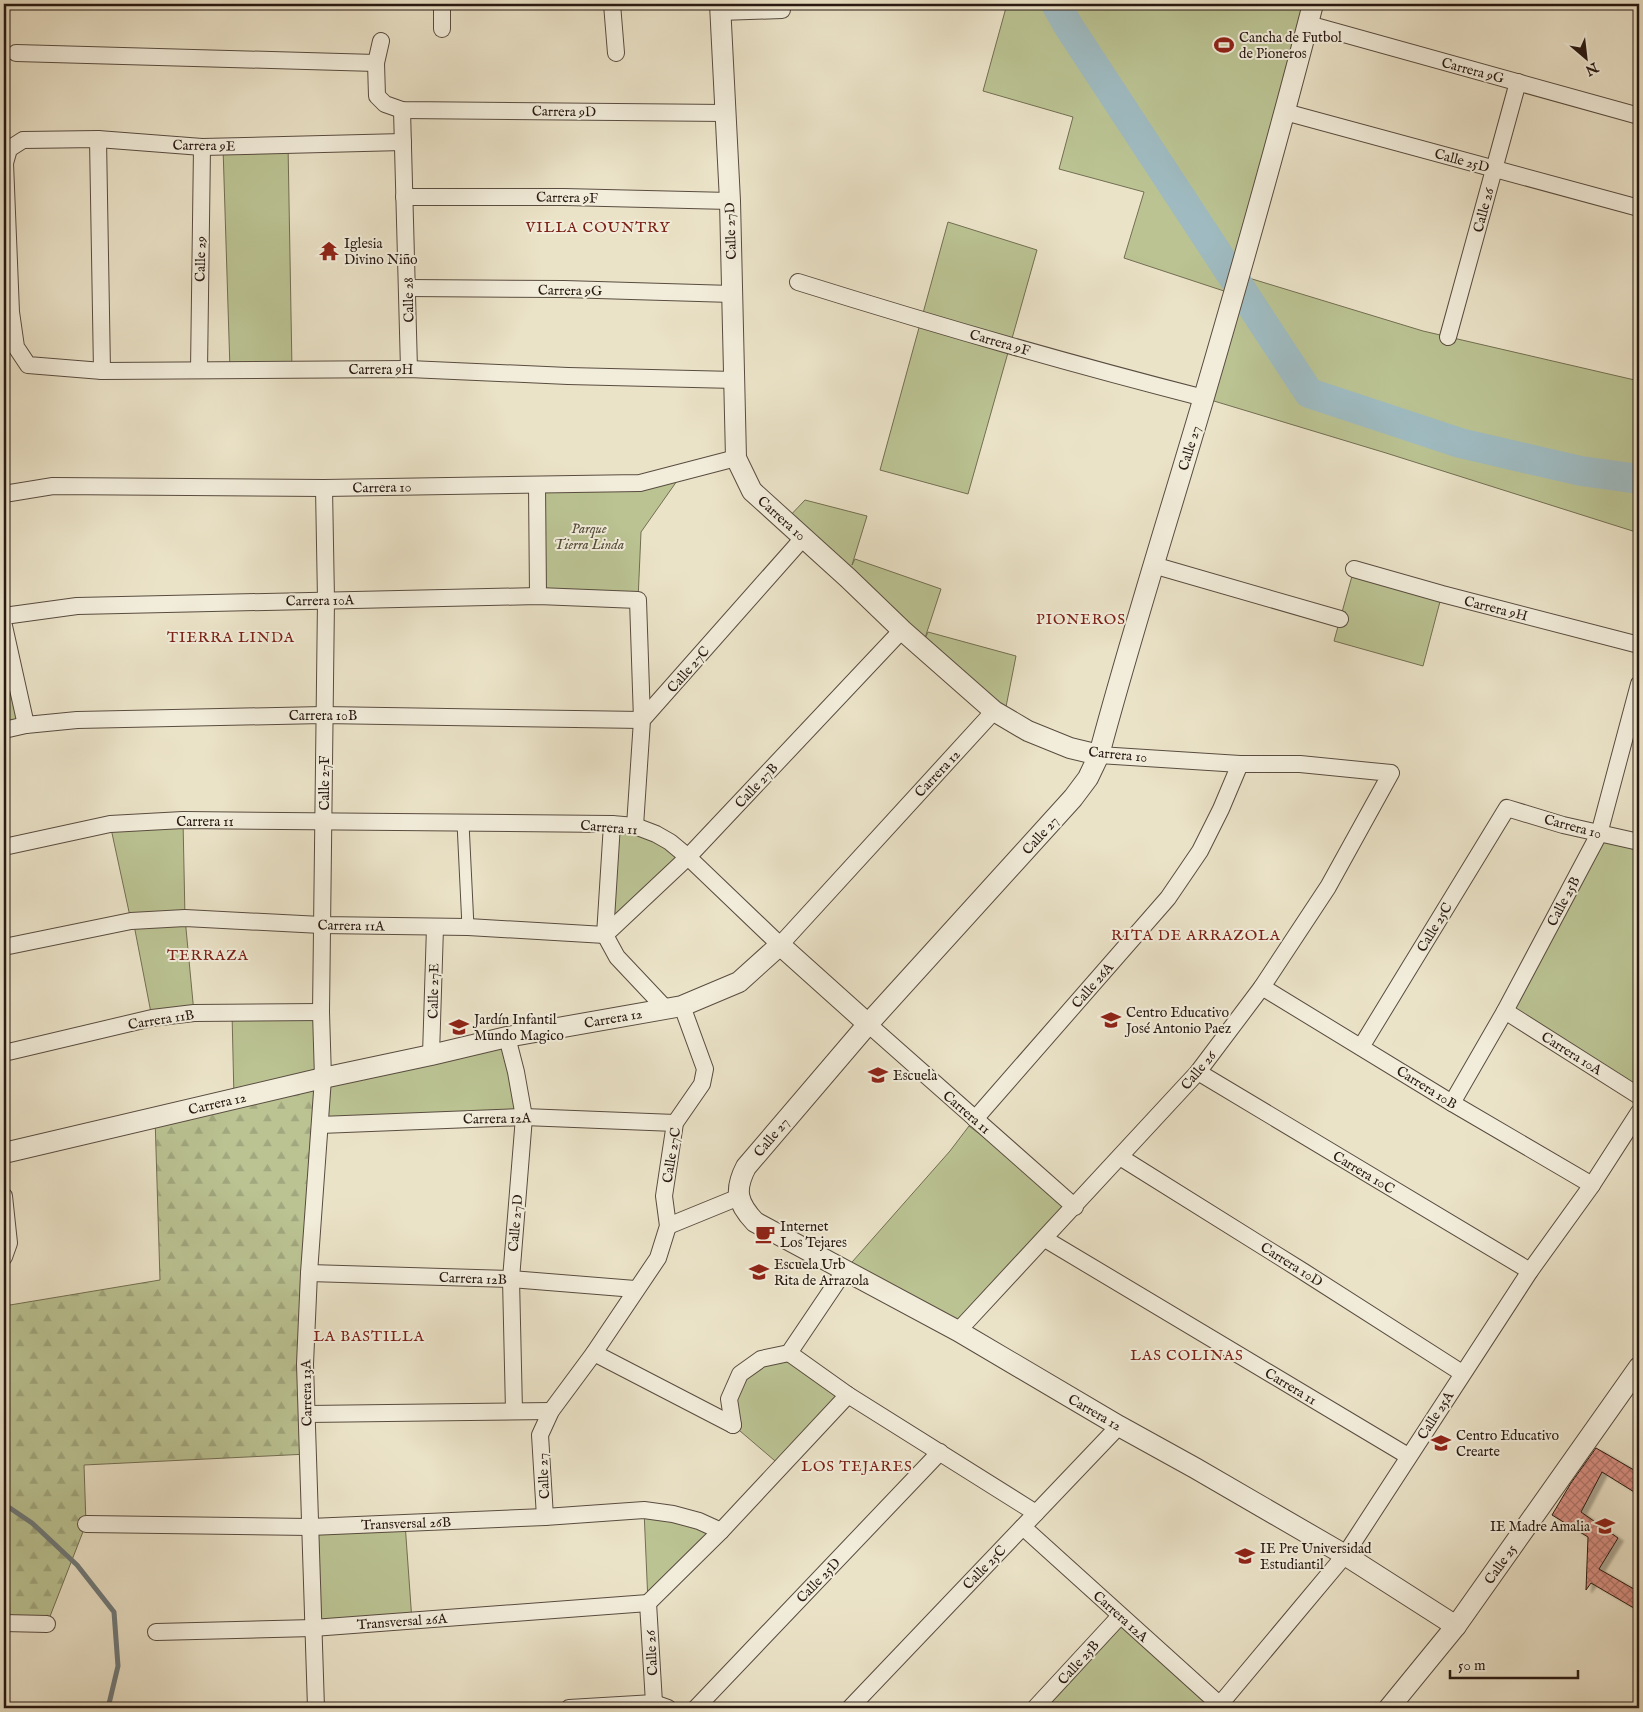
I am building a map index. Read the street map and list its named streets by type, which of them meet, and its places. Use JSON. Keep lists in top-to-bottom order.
{
  "streets": {
    "street": [
      "Carrera 9G",
      "Carrera 9D",
      "Carrera 9E",
      "Calle 25D",
      "Carrera 9F",
      "Calle 26",
      "Calle 27D",
      "Calle 29",
      "Calle 28",
      "Carrera 9H",
      "Calle 27",
      "Carrera 10",
      "Carrera 10A",
      "Calle 27C",
      "Carrera 10B",
      "Carrera 12",
      "Calle 27F",
      "Calle 27B",
      "Carrera 11",
      "Calle 25B",
      "Carrera 11A",
      "Calle 25C",
      "Calle 26A",
      "Calle 27E",
      "Carrera 11B",
      "Carrera 12A",
      "Carrera 10C",
      "Carrera 10D",
      "Carrera 12B",
      "Carrera 13A",
      "Calle 25A",
      "Transversal 26B",
      "Calle 25",
      "Transversal 26A"
    ]
  },
  "crossings": [
    ["Carrera 9G", "Calle 26"],
    ["Carrera 9G", "Calle 27D"],
    ["Carrera 9G", "Calle 28"],
    ["Carrera 9G", "Calle 27"],
    ["Carrera 9D", "Calle 27D"],
    ["Carrera 9D", "Calle 28"],
    ["Carrera 9E", "Calle 29"],
    ["Carrera 9E", "Calle 28"],
    ["Carrera 9E", "Carrera 9H"],
    ["Calle 25D", "Calle 26"],
    ["Calle 25D", "Calle 27"],
    ["Carrera 9F", "Calle 27D"],
    ["Carrera 9F", "Calle 28"],
    ["Carrera 9F", "Calle 27"],
    ["Calle 26", "Carrera 10"],
    ["Calle 26", "Carrera 10B"],
    ["Calle 26", "Carrera 12"],
    ["Calle 26", "Carrera 11"],
    ["Calle 26", "Carrera 10C"],
    ["Calle 26", "Carrera 10D"],
    ["Calle 26", "Transversal 26A"],
    ["Calle 27D", "Carrera 9H"],
    ["Calle 27D", "Carrera 10"],
    ["Calle 27D", "Carrera 12"],
    ["Calle 27D", "Carrera 12A"],
    ["Calle 27D", "Carrera 12B"],
    ["Calle 29", "Carrera 9H"],
    ["Calle 28", "Carrera 9H"],
    ["Calle 27", "Carrera 10"],
    ["Calle 27", "Calle 27C"],
    ["Calle 27", "Carrera 12"],
    ["Calle 27", "Carrera 11"],
    ["Calle 27", "Carrera 12B"],
    ["Calle 27", "Transversal 26B"],
    ["Carrera 10", "Calle 27C"],
    ["Carrera 10", "Carrera 12"],
    ["Carrera 10", "Calle 27F"],
    ["Carrera 10", "Calle 27B"],
    ["Carrera 10", "Calle 25B"],
    ["Carrera 10", "Calle 25C"],
    ["Carrera 10", "Calle 26A"],
    ["Carrera 10A", "Calle 27C"],
    ["Carrera 10A", "Carrera 10B"],
    ["Carrera 10A", "Calle 27F"],
    ["Carrera 10A", "Calle 25B"],
    ["Calle 27C", "Carrera 10B"],
    ["Calle 27C", "Carrera 12"],
    ["Calle 27C", "Carrera 12A"],
    ["Carrera 10B", "Calle 27F"],
    ["Carrera 10B", "Calle 25B"],
    ["Carrera 10B", "Calle 25C"],
    ["Carrera 10B", "Calle 25A"],
    ["Carrera 12", "Calle 27F"],
    ["Carrera 12", "Carrera 11"],
    ["Carrera 12", "Calle 25C"],
    ["Carrera 12", "Calle 27E"],
    ["Carrera 12", "Carrera 13A"],
    ["Carrera 12", "Calle 25A"],
    ["Carrera 12", "Calle 25"],
    ["Calle 27F", "Carrera 11"],
    ["Calle 27F", "Carrera 11A"],
    ["Calle 27F", "Carrera 11B"],
    ["Calle 27F", "Carrera 13A"],
    ["Calle 27B", "Carrera 11"],
    ["Calle 27B", "Carrera 11A"],
    ["Carrera 11", "Calle 26A"],
    ["Carrera 11", "Calle 25A"],
    ["Calle 25B", "Carrera 12A"],
    ["Carrera 11A", "Calle 27E"],
    ["Calle 25C", "Carrera 12A"],
    ["Carrera 12A", "Carrera 13A"],
    ["Carrera 12A", "Calle 25A"],
    ["Carrera 10C", "Calle 25A"],
    ["Carrera 10D", "Calle 25A"],
    ["Carrera 12B", "Carrera 13A"],
    ["Carrera 13A", "Transversal 26B"],
    ["Carrera 13A", "Transversal 26A"]
  ],
  "districts": [
    "VILLA COUNTRY",
    "PIONEROS",
    "TIERRA LINDA",
    "RITA DE ARRAZOLA",
    "TERRAZA",
    "LA BASTILLA",
    "LAS COLINAS",
    "LOS TEJARES"
  ],
  "parks": ["Parque Tierra Linda"],
  "places": {
    "sports": ["Cancha de Futbol de Pioneros"],
    "temple": ["Iglesia Divino Niño"],
    "school or university": [
      "Centro Educativo José Antonio Paez",
      "Jardín Infantil Mundo Magico",
      "Escuela",
      "Escuela Urb Rita de Arrazola",
      "Centro Educativo Crearte",
      "IE Madre Amalia",
      "IE Pre Universidad Estudiantil"
    ],
    "cafe": ["Internet Los Tejares"]
  },
  "scale_bar": "50 m",
  "north": "bottom right"
}
